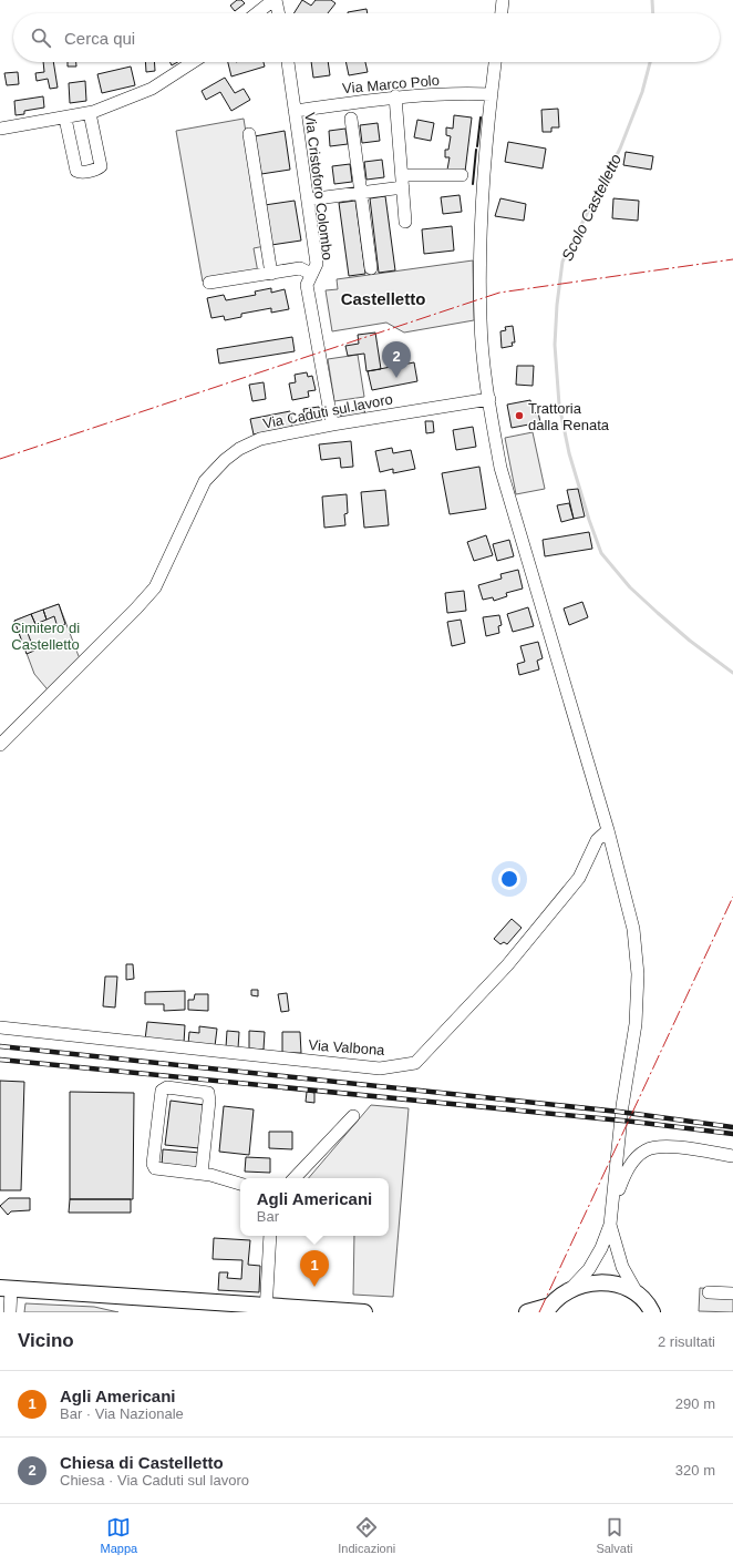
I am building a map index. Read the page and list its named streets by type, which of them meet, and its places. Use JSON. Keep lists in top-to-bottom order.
{
  "streets": {
    "street": [
      "Via Marco Polo",
      "Via Cristoforo Colombo",
      "Via Caduti sul lavoro",
      "Via Valbona"
    ]
  },
  "crossings": [
    ["Via Marco Polo", "Via Cristoforo Colombo"],
    ["Via Cristoforo Colombo", "Via Caduti sul lavoro"]
  ],
  "districts": ["Castelletto"],
  "water": ["Scolo Castelletto"],
  "parks": ["Cimitero di Castelletto"],
  "places": ["Trattoria dalla Renata"],
  "page": {
    "search": "Cerca qui",
    "pins": ["2", "1"],
    "popup": ["Agli Americani", "Bar"],
    "heading": ["Vicino", "2 risultati"],
    "list": [
      {
        "mark": "1",
        "name": "Agli Americani",
        "note": "Bar · Via Nazionale",
        "value": "290 m"
      },
      {
        "mark": "2",
        "name": "Chiesa di Castelletto",
        "note": "Chiesa · Via Caduti sul lavoro",
        "value": "320 m"
      }
    ],
    "nav": ["Mappa", "Indicazioni", "Salvati"]
  }
}
